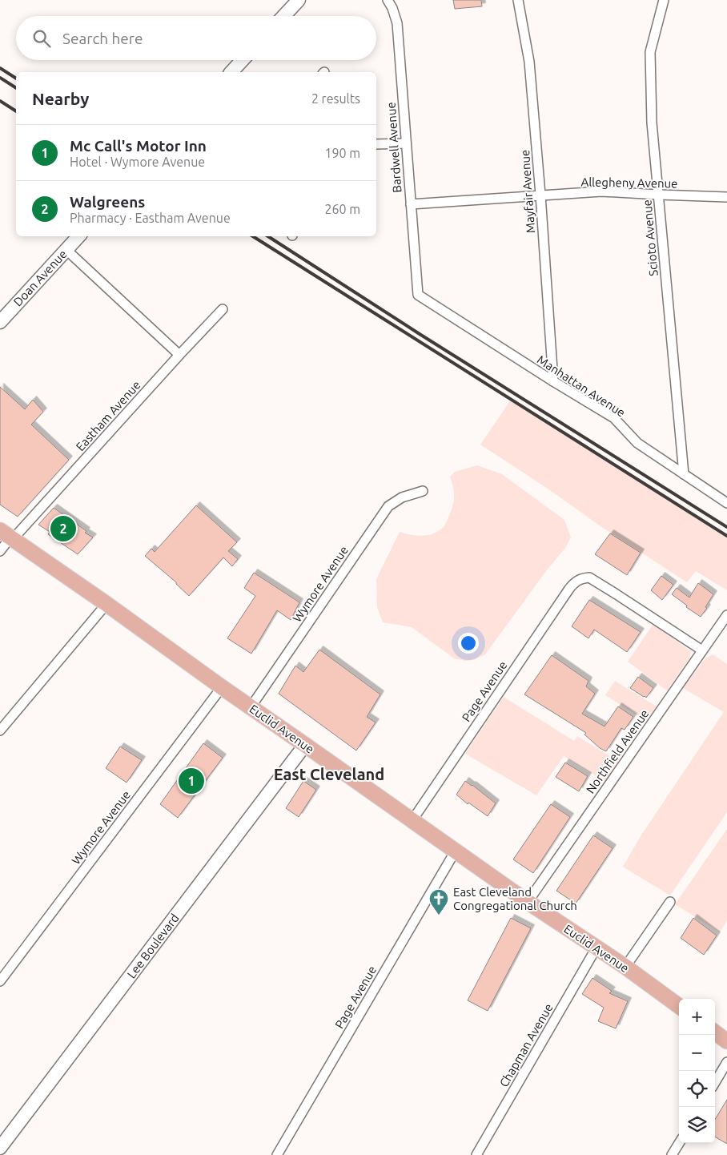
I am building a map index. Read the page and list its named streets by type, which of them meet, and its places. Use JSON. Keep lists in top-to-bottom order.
{
  "streets": {
    "main road": ["Euclid Avenue"],
    "street": [
      "Bardwell Avenue",
      "Allegheny Avenue",
      "Mayfair Avenue",
      "Scioto Avenue",
      "Doan Avenue",
      "Manhattan Avenue",
      "Eastham Avenue",
      "Wymore Avenue",
      "Page Avenue",
      "Northfield Avenue",
      "Lee Boulevard",
      "Chapman Avenue"
    ]
  },
  "crossings": [
    ["Bardwell Avenue", "Allegheny Avenue"],
    ["Bardwell Avenue", "Manhattan Avenue"],
    ["Allegheny Avenue", "Mayfair Avenue"],
    ["Allegheny Avenue", "Scioto Avenue"],
    ["Mayfair Avenue", "Manhattan Avenue"],
    ["Scioto Avenue", "Manhattan Avenue"],
    ["Eastham Avenue", "Euclid Avenue"],
    ["Wymore Avenue", "Euclid Avenue"],
    ["Page Avenue", "Euclid Avenue"],
    ["Page Avenue", "Northfield Avenue"],
    ["Euclid Avenue", "Northfield Avenue"],
    ["Euclid Avenue", "Lee Boulevard"],
    ["Euclid Avenue", "Chapman Avenue"]
  ],
  "districts": ["East Cleveland"],
  "places": {
    "church": ["East Cleveland Congregational Church"]
  },
  "page": {
    "search": "Search here",
    "heading": ["Nearby", "2 results"],
    "list": [
      {
        "mark": "1",
        "name": "Mc Call's Motor Inn",
        "note": "Hotel · Wymore Avenue",
        "value": "190 m"
      },
      {
        "mark": "2",
        "name": "Walgreens",
        "note": "Pharmacy · Eastham Avenue",
        "value": "260 m"
      }
    ],
    "pins": ["2", "1"],
    "map_buttons": ["+", "−"]
  }
}
